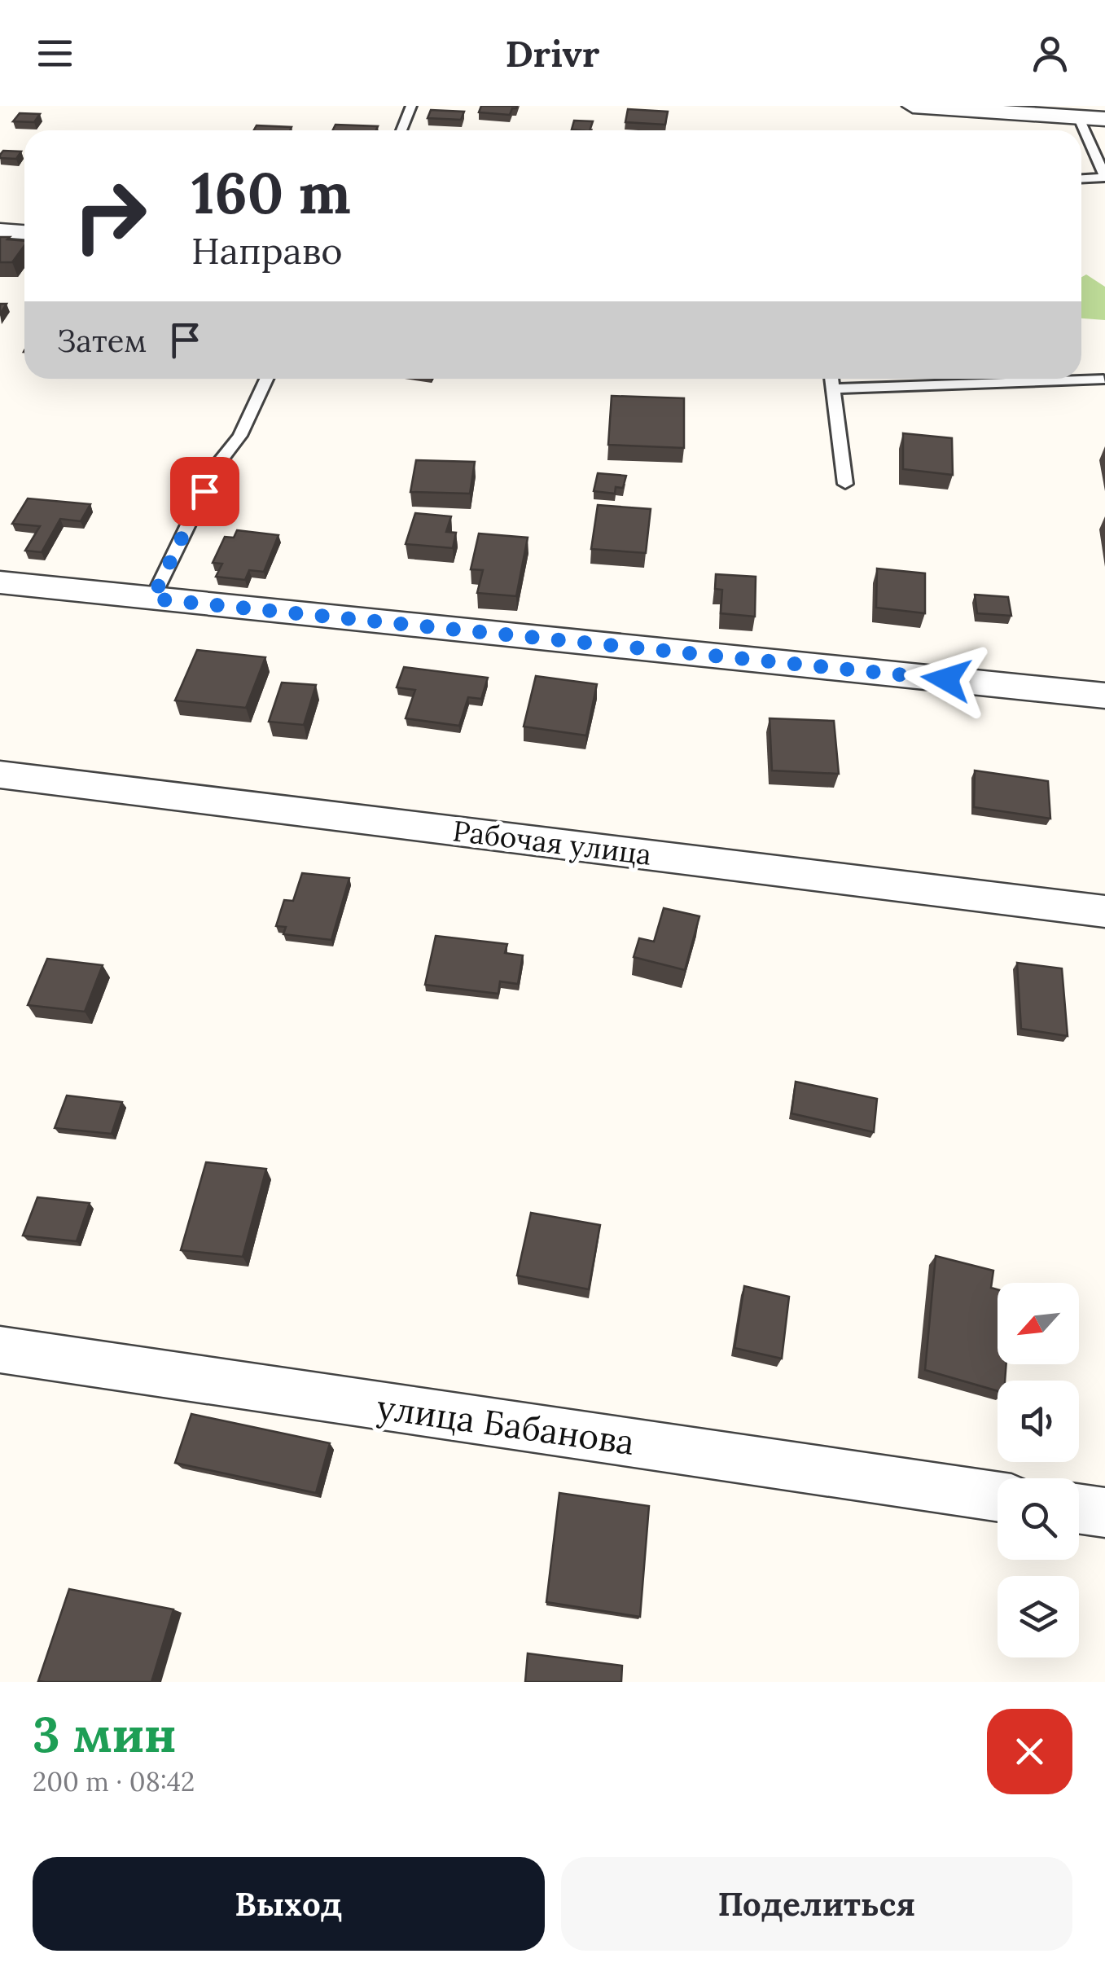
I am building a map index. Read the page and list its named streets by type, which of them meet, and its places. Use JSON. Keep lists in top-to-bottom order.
{
  "streets": {
    "street": ["Рабочая улица", "улица Бабанова"]
  },
  "north": "bottom left",
  "page": {
    "header": "Drivr",
    "turn": ["160 m", "Направо"],
    "then": "Затем",
    "heading": ["3 мин", "200 m · 08:42"],
    "buttons": ["Выход", "Поделиться"]
  }
}
